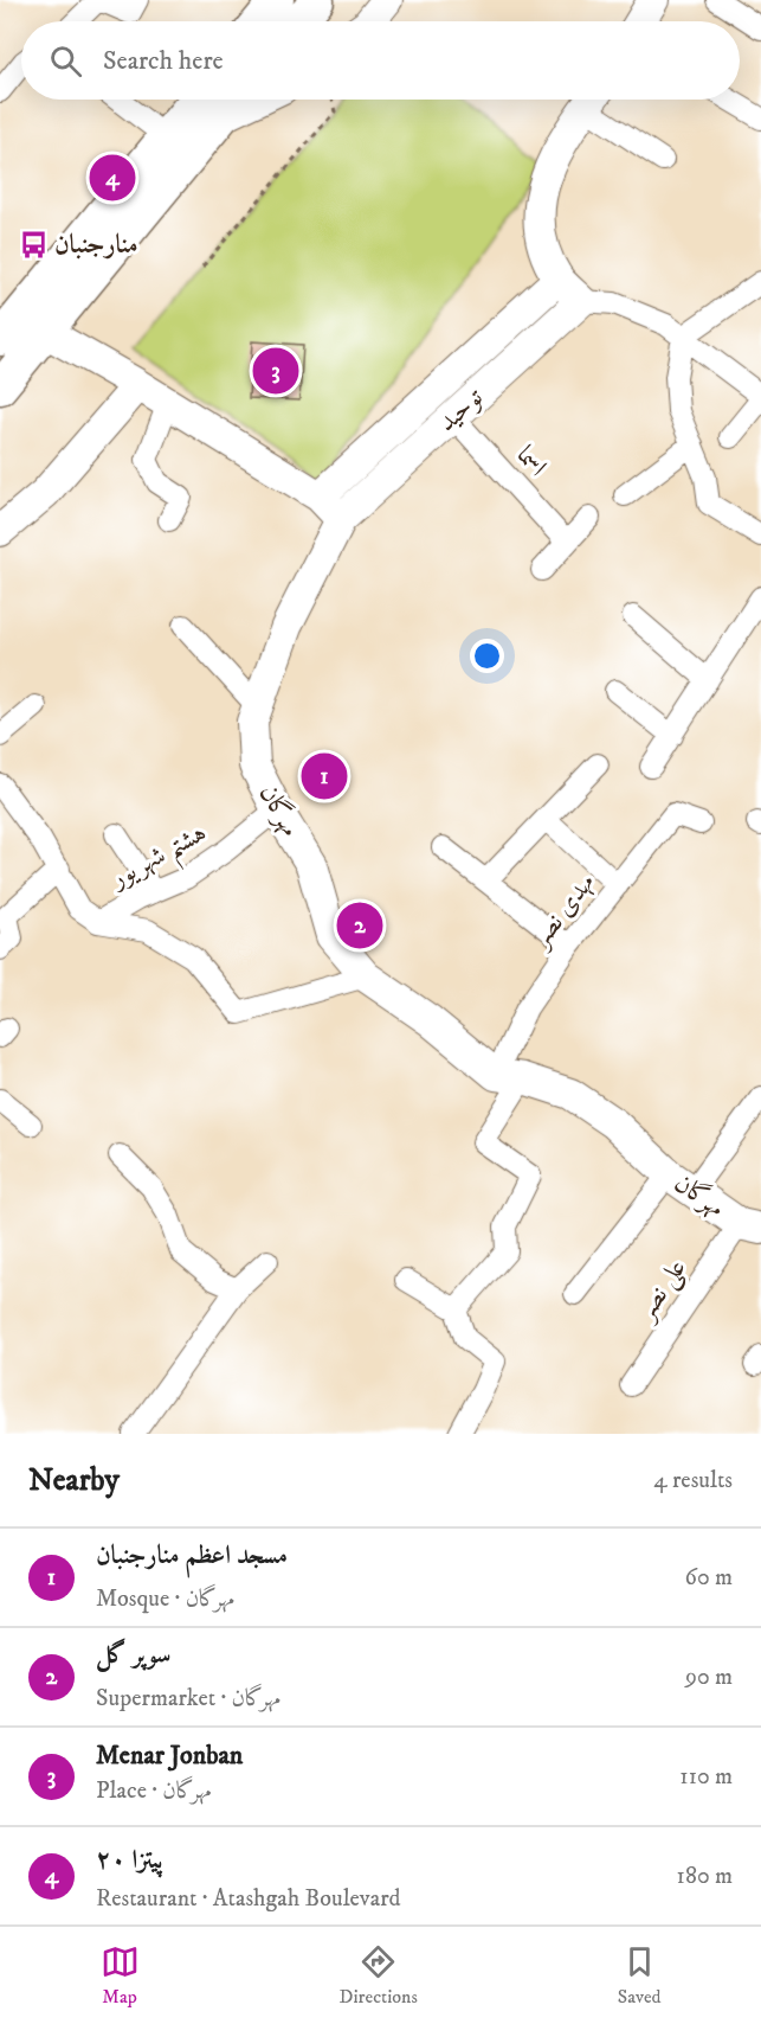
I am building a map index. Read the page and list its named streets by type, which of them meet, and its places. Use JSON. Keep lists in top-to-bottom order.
{
  "streets": {
    "street": [
      "توحید",
      "اسما",
      "مهرگان",
      "هشتم شهریور",
      "مهدی نصر",
      "علی نصر"
    ]
  },
  "crossings": [
    ["توحید", "اسما"],
    ["توحید", "مهرگان"],
    ["مهرگان", "هشتم شهریور"],
    ["مهرگان", "مهدی نصر"],
    ["مهرگان", "علی نصر"]
  ],
  "places": {
    "bus stop": ["منارجنبان"]
  },
  "page": {
    "search": "Search here",
    "pins": [
      "4",
      "3",
      "1",
      "2"
    ],
    "heading": ["Nearby", "4 results"],
    "list": [
      {
        "mark": "1",
        "name": "مسجد اعظم منارجنبان",
        "note": "Mosque · مهرگان",
        "value": "60 m"
      },
      {
        "mark": "2",
        "name": "سوپر گل",
        "note": "Supermarket · مهرگان",
        "value": "90 m"
      },
      {
        "mark": "3",
        "name": "Menar Jonban",
        "note": "Place · مهرگان",
        "value": "110 m"
      },
      {
        "mark": "4",
        "name": "پیتزا ۲۰",
        "note": "Restaurant · Atashgah Boulevard",
        "value": "180 m"
      }
    ],
    "nav": ["Map", "Directions", "Saved"]
  }
}
